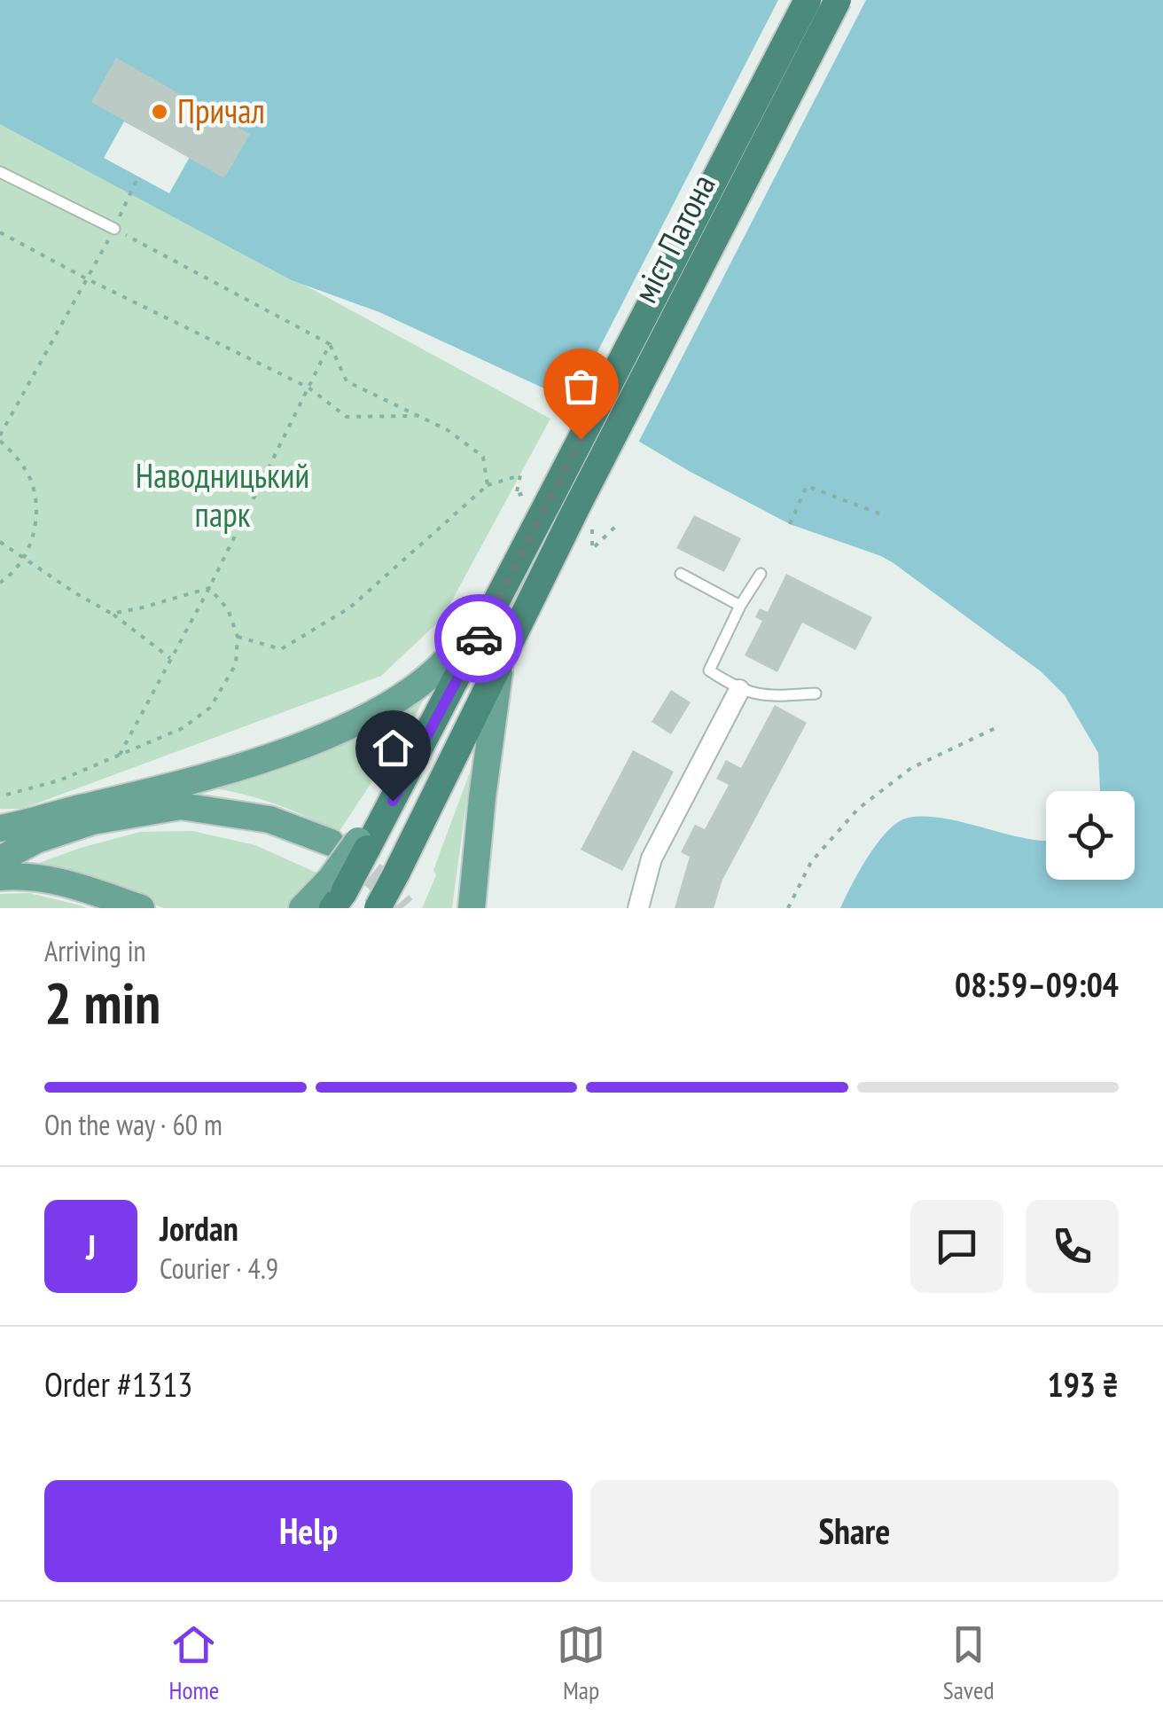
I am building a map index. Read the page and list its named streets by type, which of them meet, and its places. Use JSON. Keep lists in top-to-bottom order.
{
  "streets": {
    "highway": ["міст Патона"]
  },
  "parks": ["Наводницький парк"],
  "places": ["Причал"],
  "page": {
    "heading": ["2 min", "Arriving in", "08:59–09:04"],
    "panel": [
      "Jordan",
      "Courier · 4.9",
      "Order #1313",
      "193 ₴"
    ],
    "bar": "On the way · 60 m",
    "round": "J",
    "buttons": ["Help", "Share"],
    "tabs": ["Home", "Map", "Saved"]
  }
}
